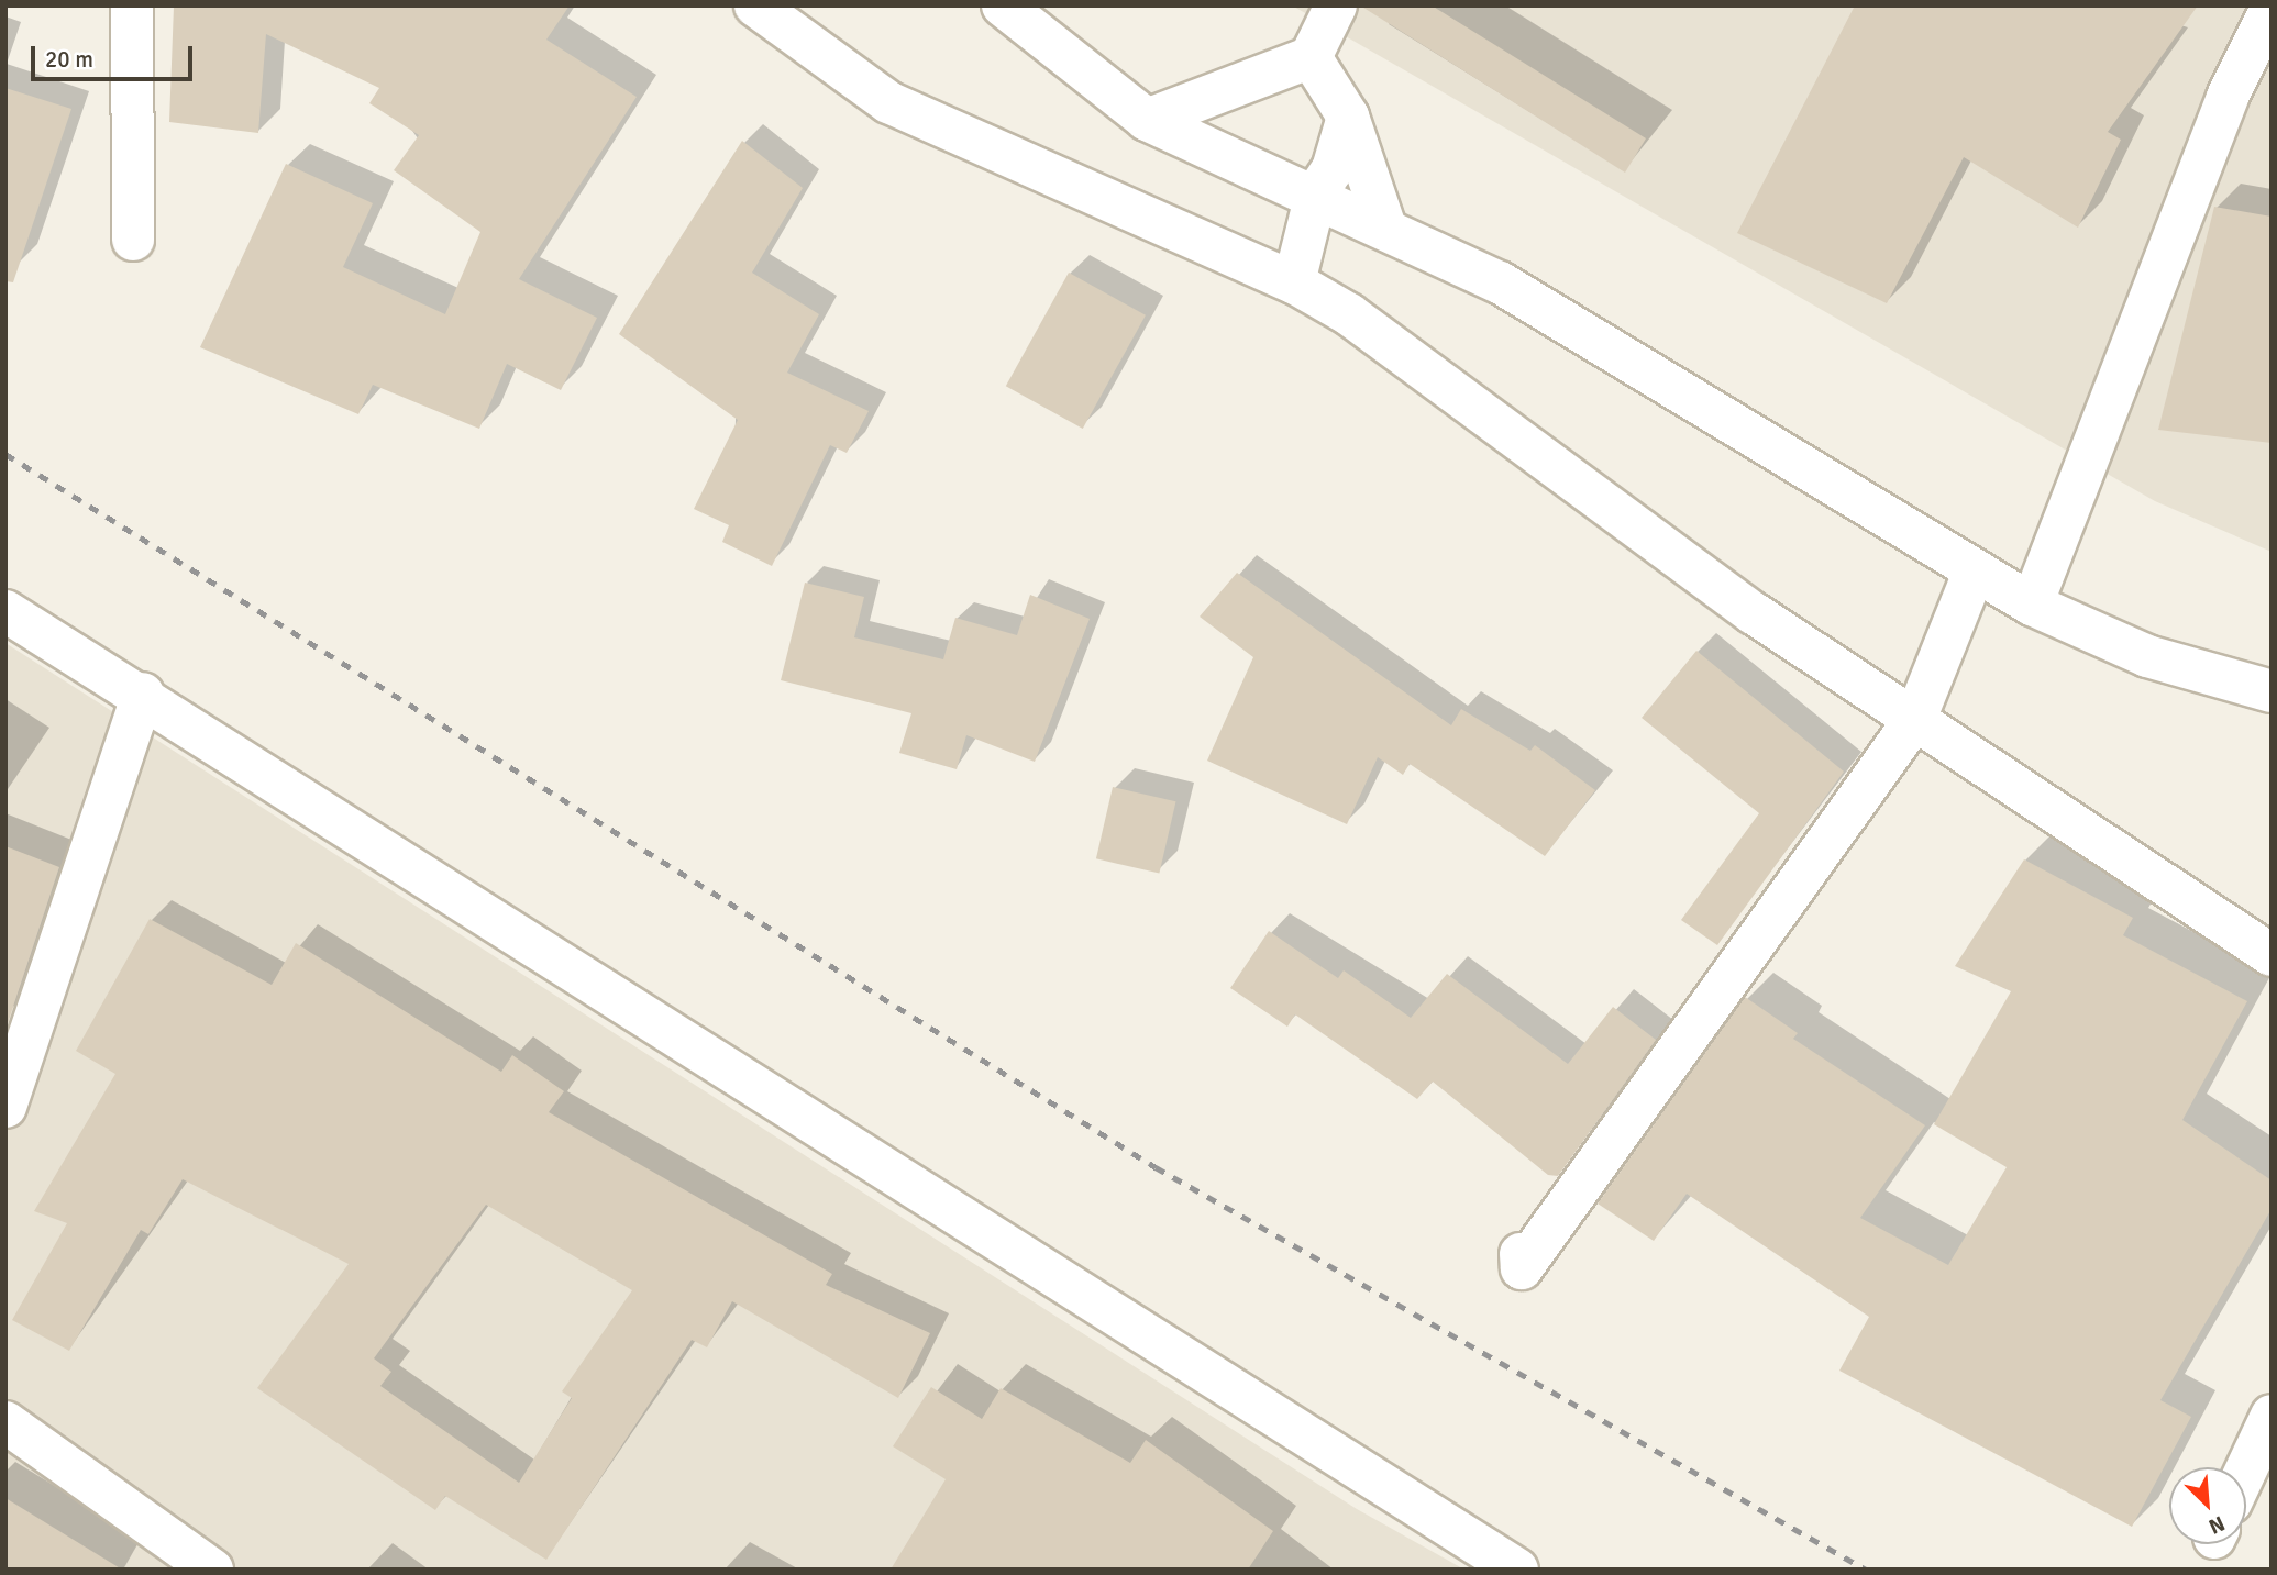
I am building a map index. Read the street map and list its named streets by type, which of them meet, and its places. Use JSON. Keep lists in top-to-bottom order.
{
  "scale_bar": "20 m",
  "north": "bottom right"
}
